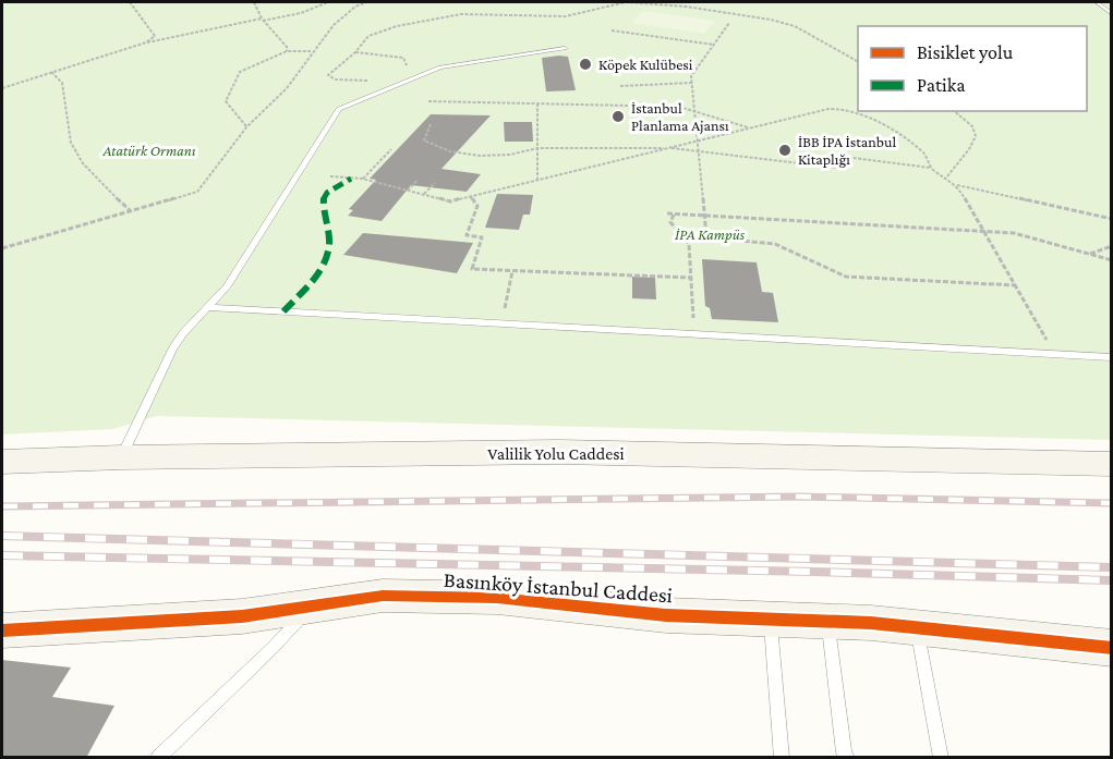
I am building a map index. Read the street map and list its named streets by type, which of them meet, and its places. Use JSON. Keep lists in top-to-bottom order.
{
  "streets": {
    "main road": ["Valilik Yolu Caddesi", "Basınköy İstanbul Caddesi"]
  },
  "parks": ["Atatürk Ormanı", "İPA Kampüs"],
  "places": ["Köpek Kulübesi", "İstanbul Planlama Ajansı", "İBB İPA İstanbul Kitaplığı"],
  "legend": ["Bisiklet yolu", "Patika"]
}
